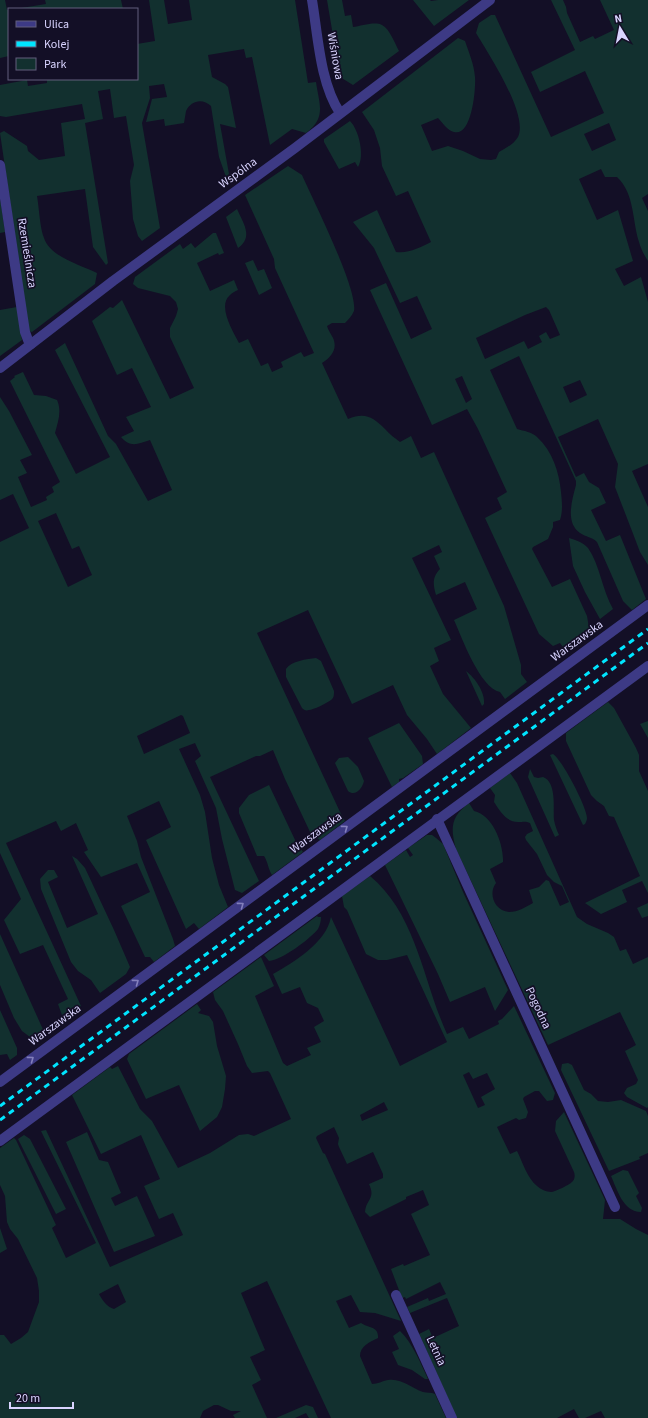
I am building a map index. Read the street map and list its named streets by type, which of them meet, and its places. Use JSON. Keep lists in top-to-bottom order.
{
  "streets": {
    "street": [
      "Wiśniowa",
      "Wspólna",
      "Rzemieślnicza",
      "Warszawska",
      "Pogodna",
      "Letnia"
    ]
  },
  "crossings": [
    ["Wiśniowa", "Wspólna"],
    ["Wspólna", "Rzemieślnicza"]
  ],
  "legend": ["Ulica", "Kolej", "Park"],
  "scale_bar": "20 m",
  "north": "top"
}
